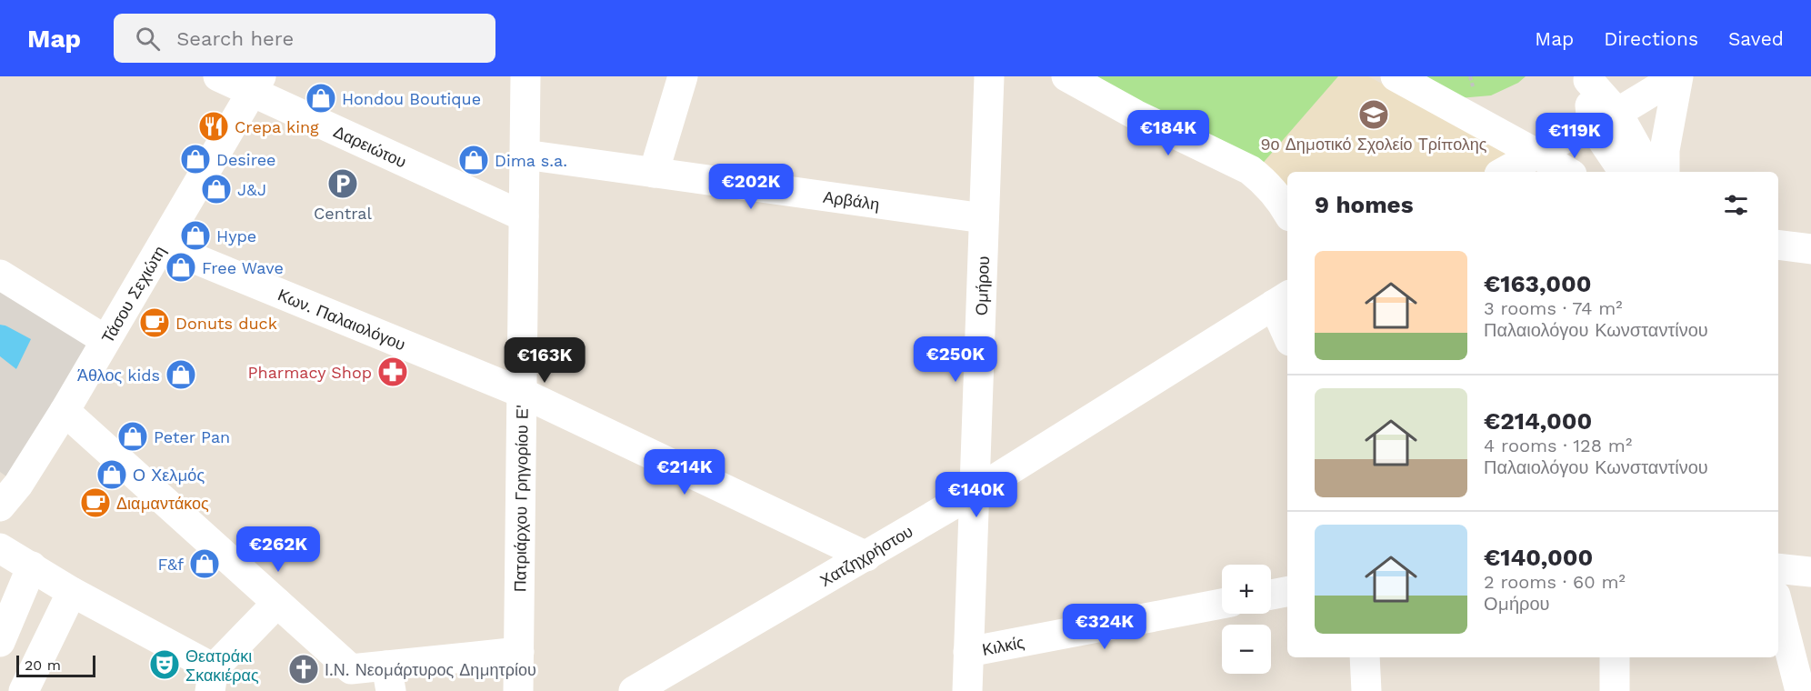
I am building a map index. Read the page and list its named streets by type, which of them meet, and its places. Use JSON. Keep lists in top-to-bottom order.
{
  "streets": {
    "street": [
      "Δαρειώτου",
      "Αρβάλη",
      "Ομήρου",
      "Τάσου Σεχιώτη",
      "Κων. Παλαιολόγου",
      "Πατριάρχου Γρηγορίου Ε'",
      "Χατζηχρήστου",
      "Κιλκίς"
    ]
  },
  "crossings": [
    ["Δαρειώτου", "Τάσου Σεχιώτη"],
    ["Δαρειώτου", "Πατριάρχου Γρηγορίου Ε'"],
    ["Αρβάλη", "Ομήρου"],
    ["Αρβάλη", "Πατριάρχου Γρηγορίου Ε'"],
    ["Ομήρου", "Χατζηχρήστου"],
    ["Ομήρου", "Κιλκίς"],
    ["Τάσου Σεχιώτη", "Κων. Παλαιολόγου"],
    ["Κων. Παλαιολόγου", "Πατριάρχου Γρηγορίου Ε'"],
    ["Κων. Παλαιολόγου", "Χατζηχρήστου"]
  ],
  "places": {
    "shop": [
      "Hondou Boutique",
      "Desiree",
      "Dima s.a.",
      "J&J",
      "Hype",
      "Free Wave",
      "Άθλος kids",
      "Peter Pan",
      "Ο Χελμός",
      "F&f"
    ],
    "school or university": ["9ο Δημοτικό Σχολείο Τρίπολης"],
    "restaurant": ["Crepa king"],
    "parking": ["Central"],
    "cafe": ["Donuts duck", "Διαμαντάκος"],
    "pharmacy": ["Pharmacy Shop"],
    "theatre": ["Θεατράκι Σκακιέρας"],
    "church": ["Ι.Ν. Νεομάρτυρος Δημητρίου"]
  },
  "scale_bar": "20 m",
  "page": {
    "header": "Map",
    "search": "Search here",
    "nav": ["Map", "Directions", "Saved"],
    "price": [
      "€184K",
      "€119K",
      "€202K",
      "€250K",
      "€163K",
      "€214K",
      "€140K",
      "€262K",
      "€324K"
    ],
    "heading": "9 homes",
    "list": [
      {
        "name": "€163,000",
        "note": "3 rooms · 74 m² · Παλαιολόγου Κωνσταντίνου"
      },
      {
        "name": "€214,000",
        "note": "4 rooms · 128 m² · Παλαιολόγου Κωνσταντίνου"
      },
      {
        "name": "€140,000",
        "note": "2 rooms · 60 m² · Ομήρου"
      }
    ],
    "map_buttons": ["+", "−"],
    "scale": "20 m"
  }
}
